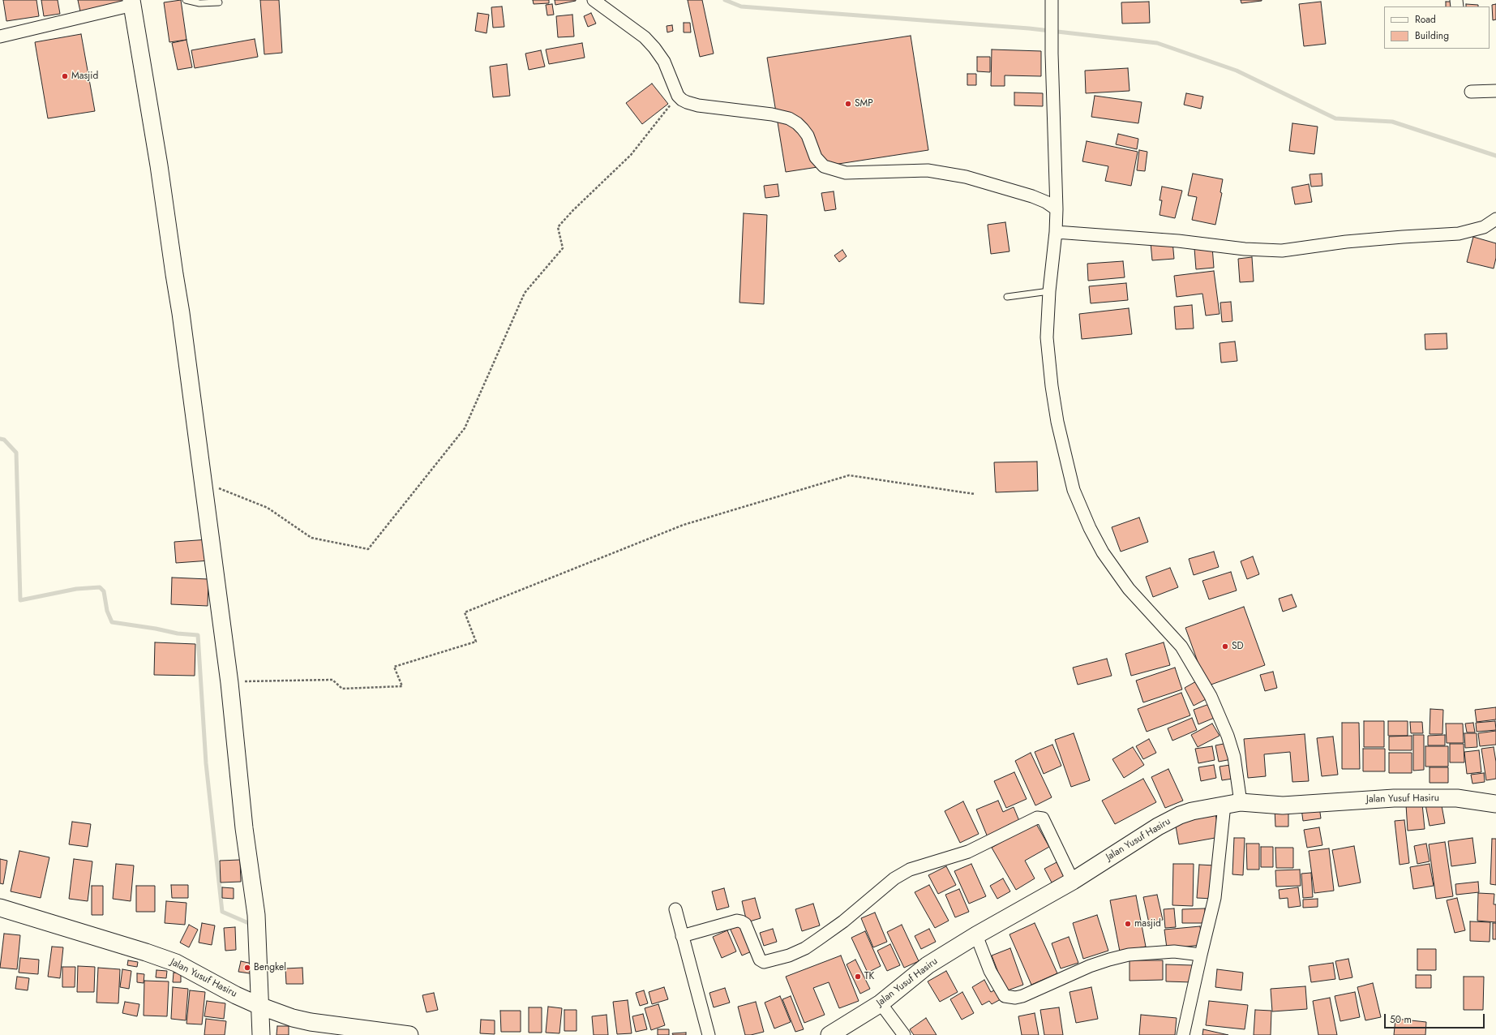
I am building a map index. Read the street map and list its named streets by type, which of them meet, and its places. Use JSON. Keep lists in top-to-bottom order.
{
  "streets": {
    "main road": ["Jalan Yusuf Hasiru"]
  },
  "places": [
    "Masjid",
    "SMP",
    "SD",
    "masjid",
    "Bengkel",
    "TK"
  ],
  "legend": ["Road", "Building"],
  "scale_bar": "50 m"
}
